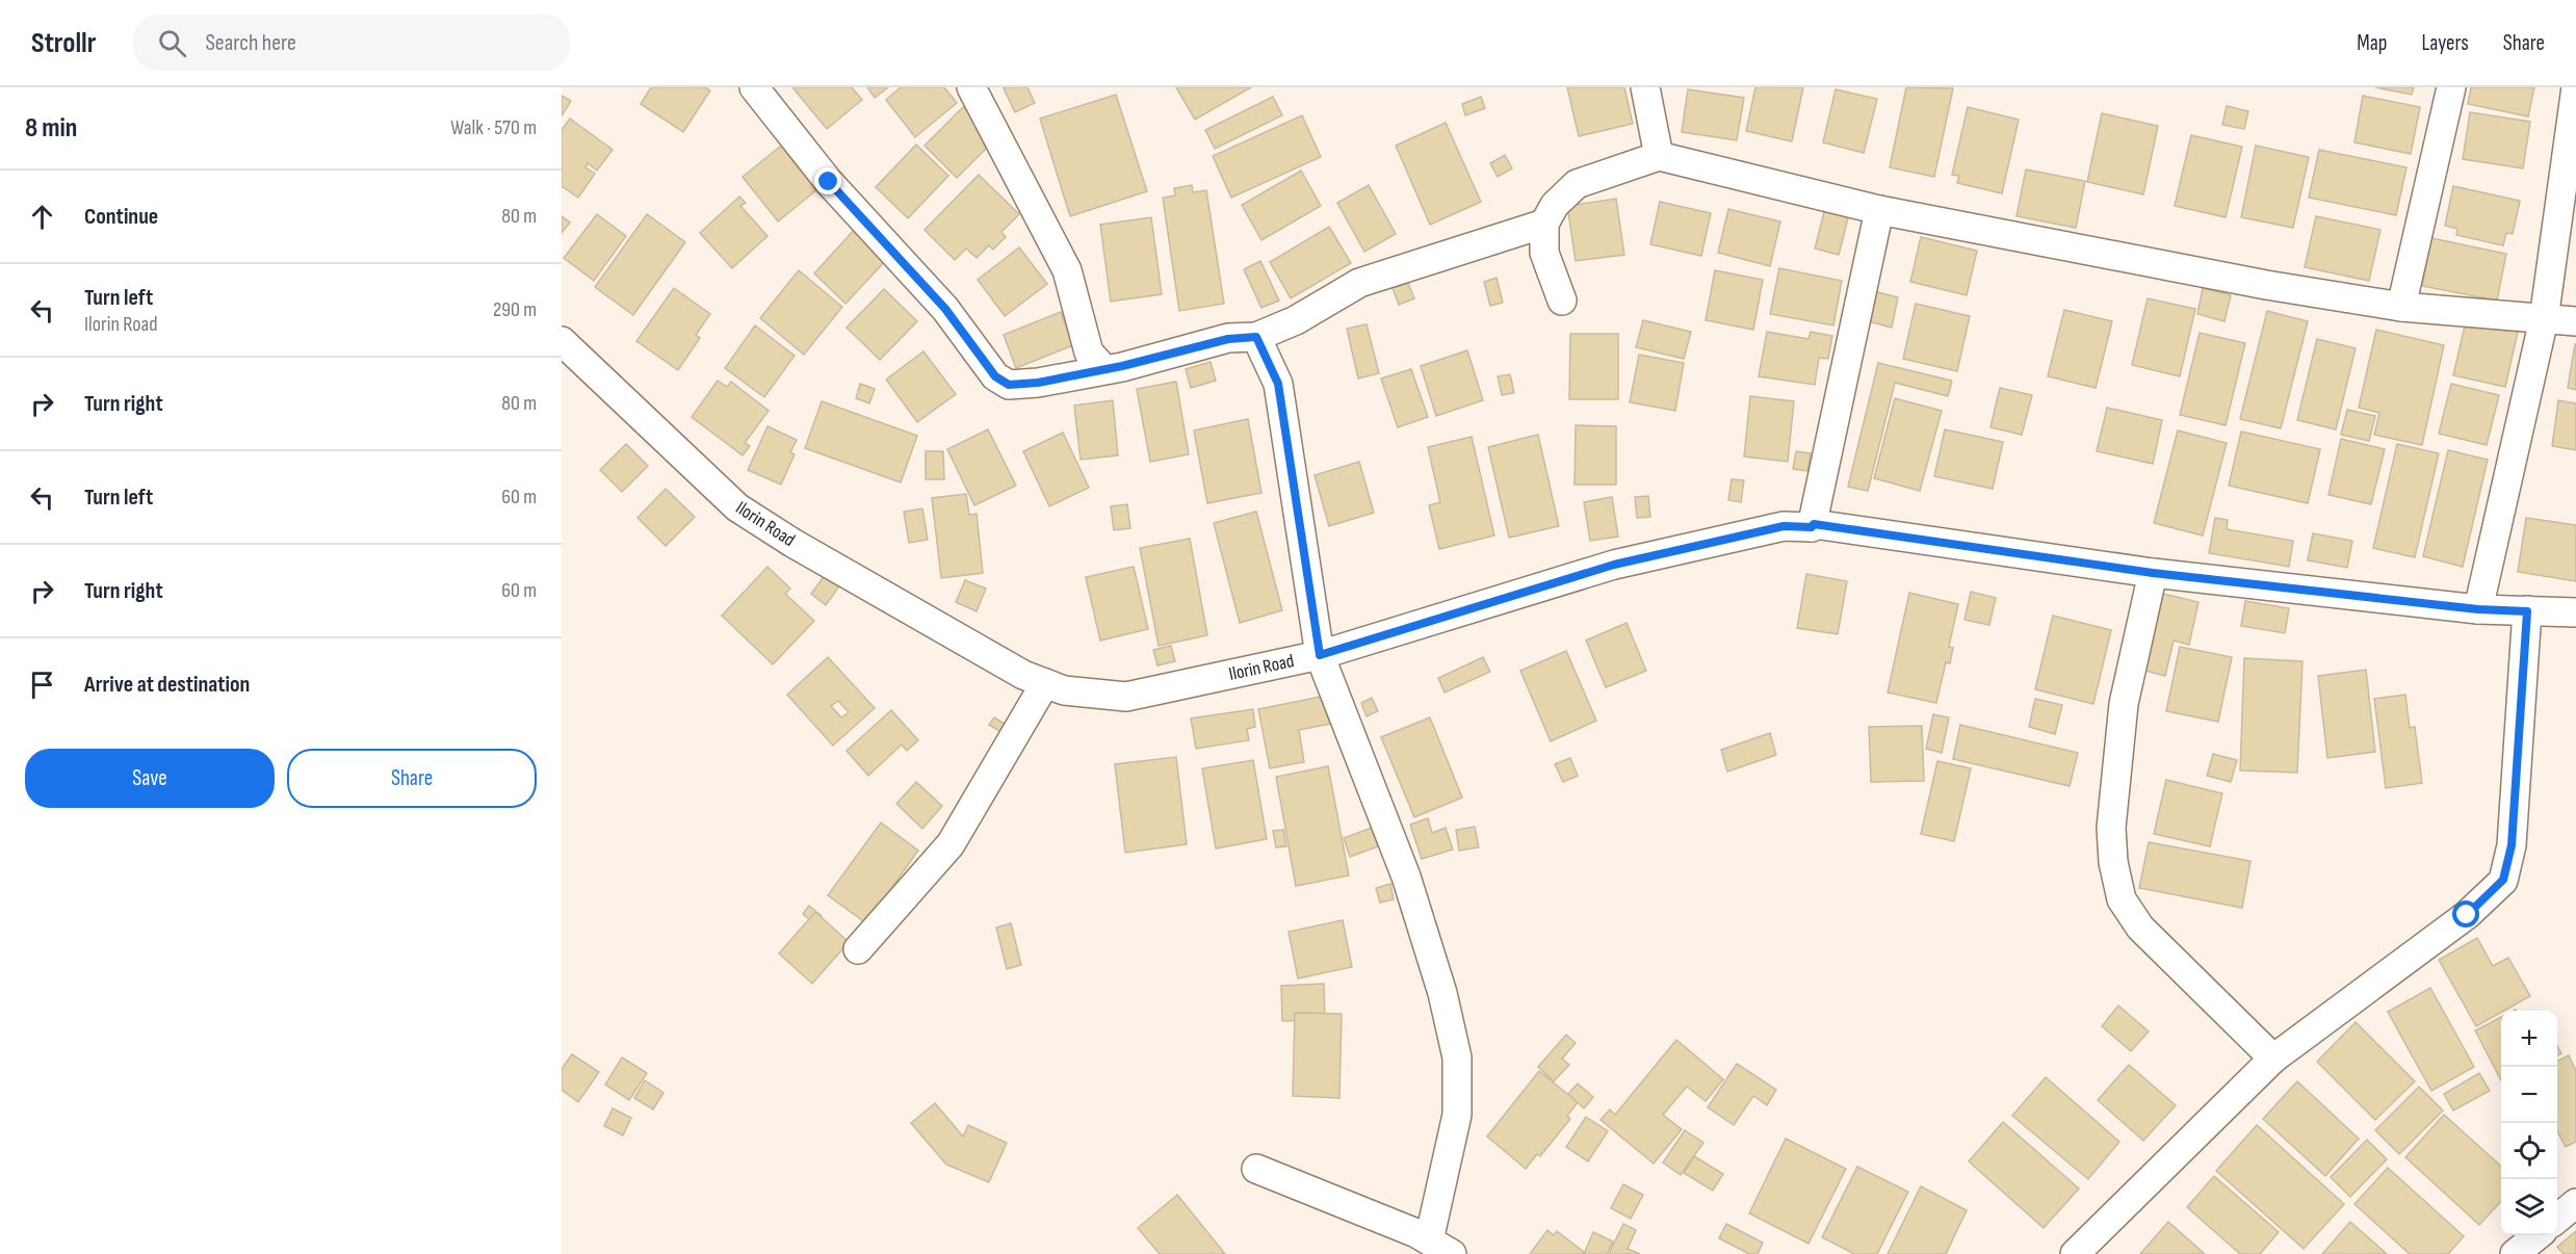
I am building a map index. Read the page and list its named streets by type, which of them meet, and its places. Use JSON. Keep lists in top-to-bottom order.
{
  "streets": {
    "street": ["Ilorin Road"]
  },
  "page": {
    "header": "Strollr",
    "search": "Search here",
    "nav": ["Map", "Layers", "Share"],
    "heading": ["8 min", "Walk · 570 m"],
    "list": [
      ["Continue", "80 m"],
      ["Turn left", "Ilorin Road", "290 m"],
      ["Turn right", "80 m"],
      ["Turn left", "60 m"],
      ["Turn right", "60 m"],
      "Arrive at destination"
    ],
    "buttons": ["Save", "Share"],
    "map_buttons": ["+", "−"]
  }
}
